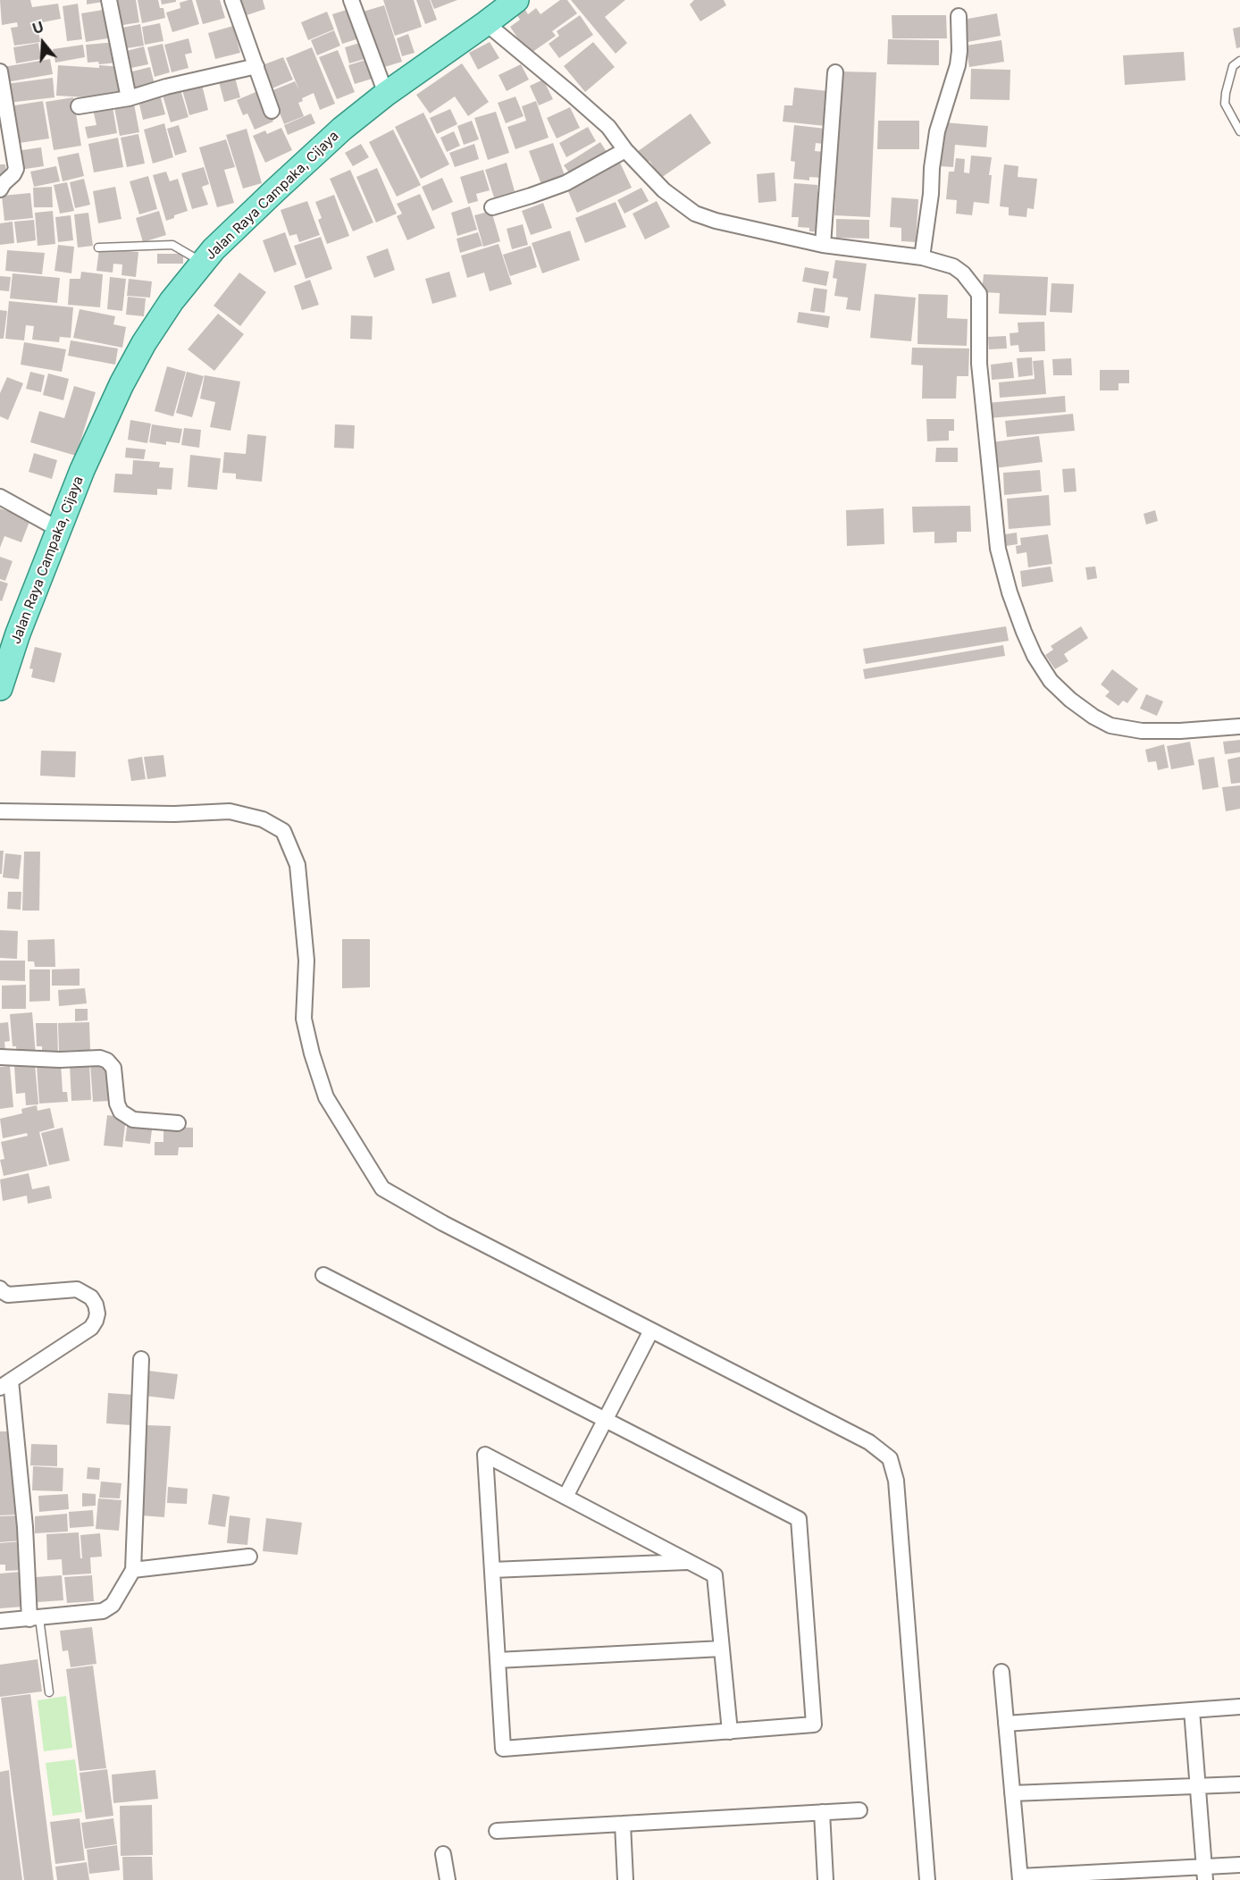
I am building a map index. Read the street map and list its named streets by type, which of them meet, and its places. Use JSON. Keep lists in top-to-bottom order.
{
  "streets": {
    "main road": ["Jalan Raya Campaka, Cijaya"]
  },
  "north": "top"
}
